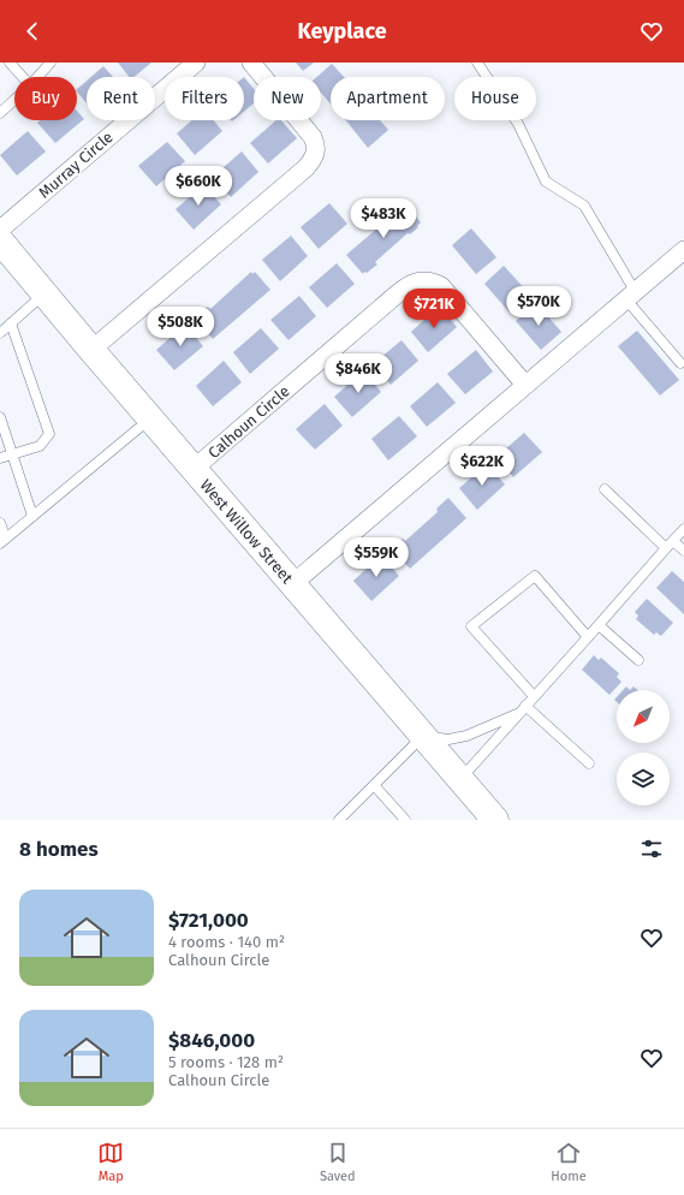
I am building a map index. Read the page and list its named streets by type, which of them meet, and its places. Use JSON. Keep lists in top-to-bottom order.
{
  "streets": {
    "main road": ["West Willow Street"],
    "street": ["Murray Circle", "Calhoun Circle"]
  },
  "crossings": [
    ["Calhoun Circle", "West Willow Street"]
  ],
  "north": "bottom left",
  "page": {
    "header": "Keyplace",
    "chip": [
      "Buy",
      "Rent",
      "Filters",
      "New",
      "Apartment",
      "House"
    ],
    "price": [
      "$660K",
      "$483K",
      "$570K",
      "$721K",
      "$508K",
      "$846K",
      "$622K",
      "$559K"
    ],
    "heading": "8 homes",
    "list": [
      {
        "name": "$721,000",
        "note": "4 rooms · 140 m² · Calhoun Circle"
      },
      {
        "name": "$846,000",
        "note": "5 rooms · 128 m² · Calhoun Circle"
      }
    ],
    "tabs": ["Map", "Saved", "Home"]
  }
}
